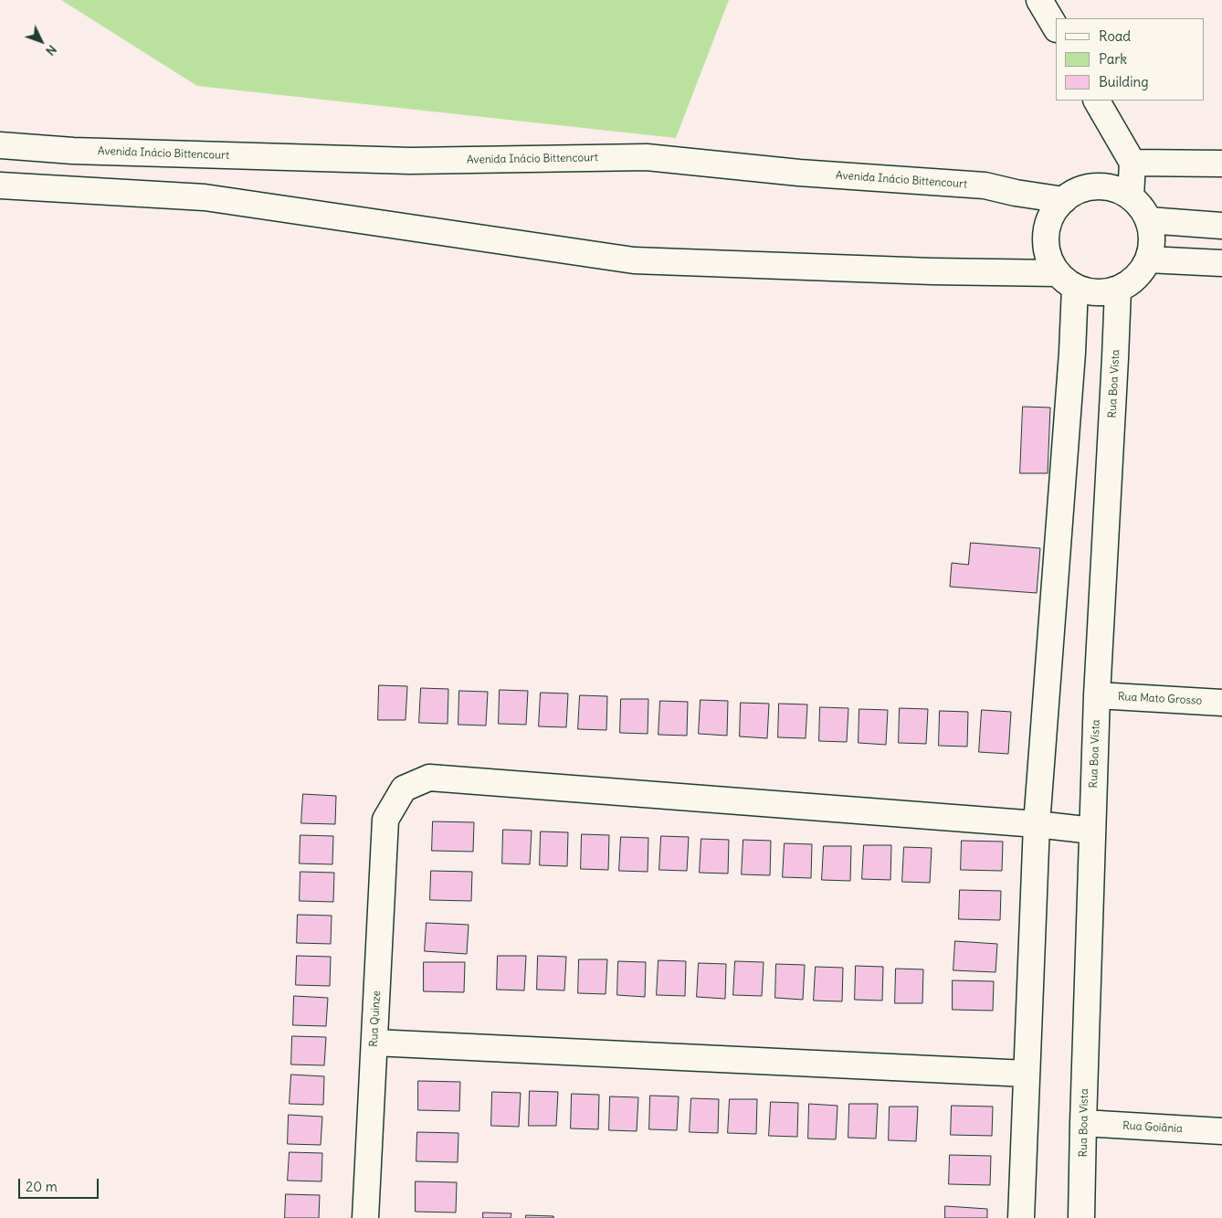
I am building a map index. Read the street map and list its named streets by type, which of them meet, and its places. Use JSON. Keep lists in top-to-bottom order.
{
  "streets": {
    "street": [
      "Avenida Inácio Bittencourt",
      "Rua Boa Vista",
      "Rua Mato Grosso",
      "Rua Quinze",
      "Rua Goiânia"
    ]
  },
  "crossings": [
    ["Avenida Inácio Bittencourt", "Rua Boa Vista"],
    ["Rua Boa Vista", "Rua Mato Grosso"],
    ["Rua Boa Vista", "Rua Goiânia"]
  ],
  "legend": ["Road", "Park", "Building"],
  "scale_bar": "20 m",
  "north": "bottom right"
}
